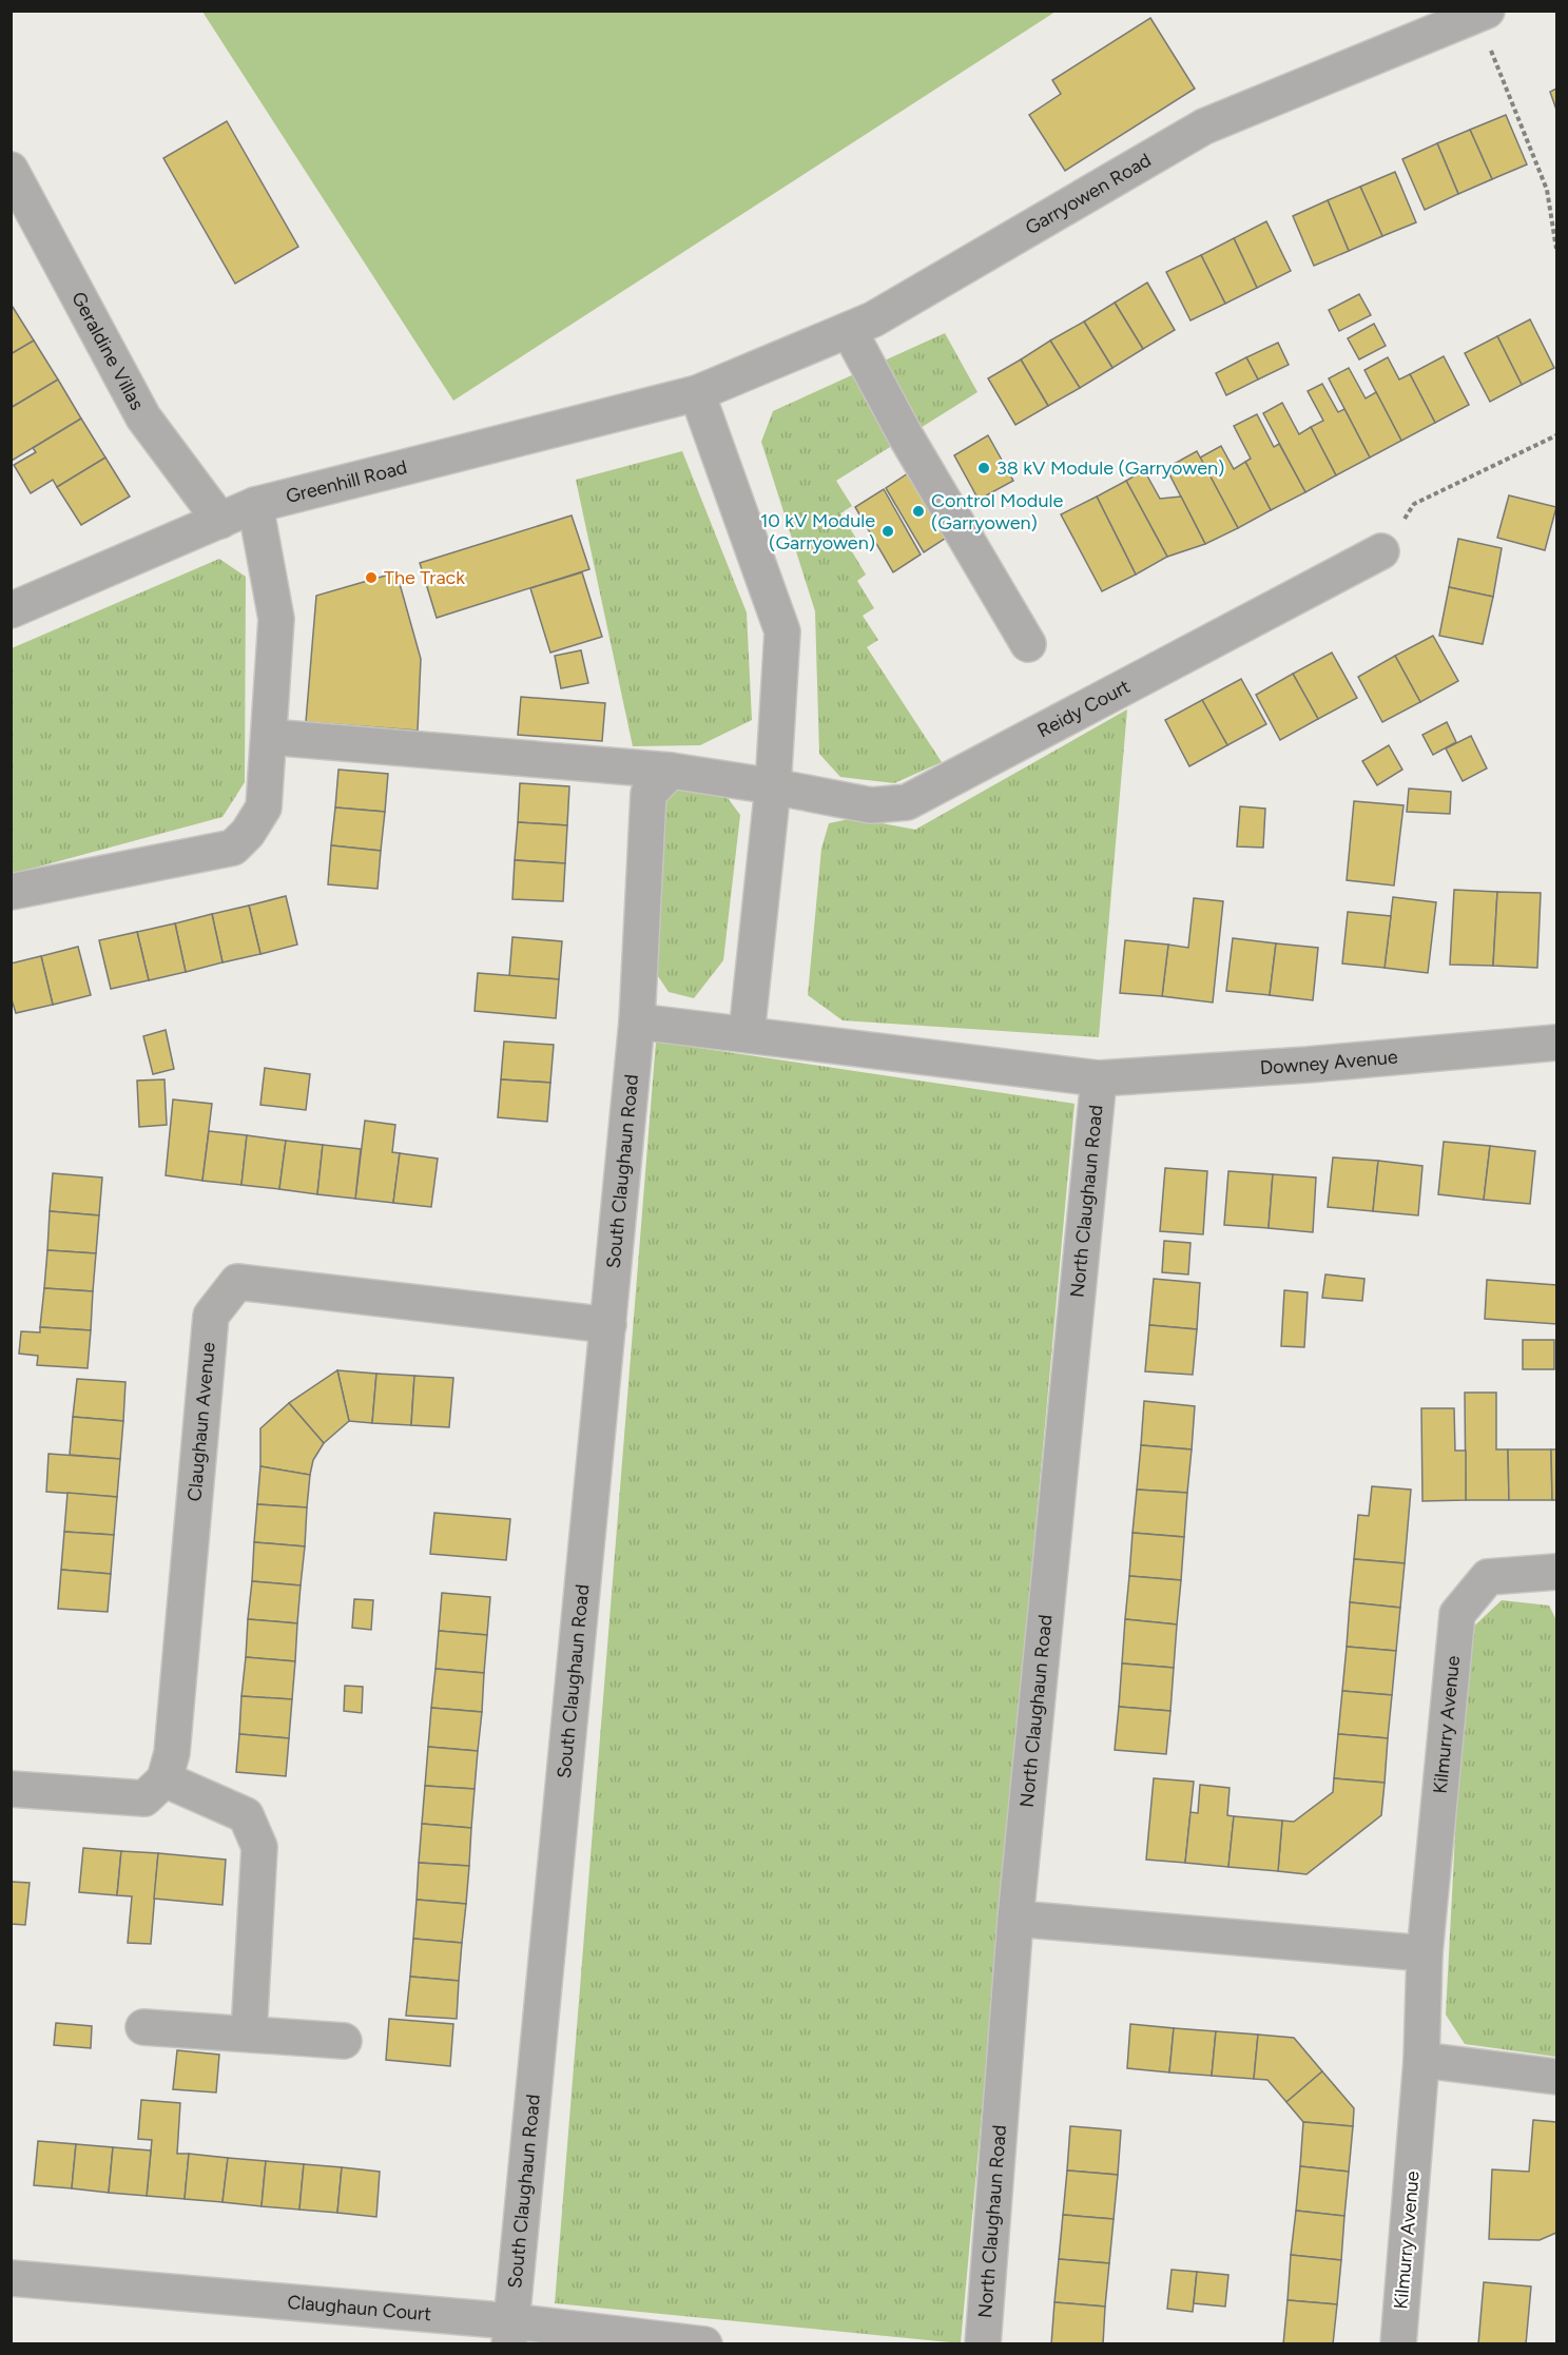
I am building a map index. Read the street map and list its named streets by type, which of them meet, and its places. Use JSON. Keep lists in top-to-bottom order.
{
  "streets": {
    "street": [
      "Garryowen Road",
      "Geraldine Villas",
      "Greenhill Road",
      "Reidy Court",
      "Downey Avenue",
      "South Claughaun Road",
      "North Claughaun Road",
      "Claughaun Avenue",
      "Kilmurry Avenue",
      "Claughaun Court"
    ]
  },
  "crossings": [
    ["Garryowen Road", "Greenhill Road"],
    ["Geraldine Villas", "Greenhill Road"],
    ["Reidy Court", "South Claughaun Road"],
    ["Downey Avenue", "South Claughaun Road"],
    ["Downey Avenue", "North Claughaun Road"],
    ["South Claughaun Road", "Claughaun Avenue"],
    ["South Claughaun Road", "Claughaun Court"]
  ],
  "places": [
    "38 kV Module (Garryowen)",
    "Control Module (Garryowen)",
    "10 kV Module (Garryowen)",
    "The Track"
  ]
}
